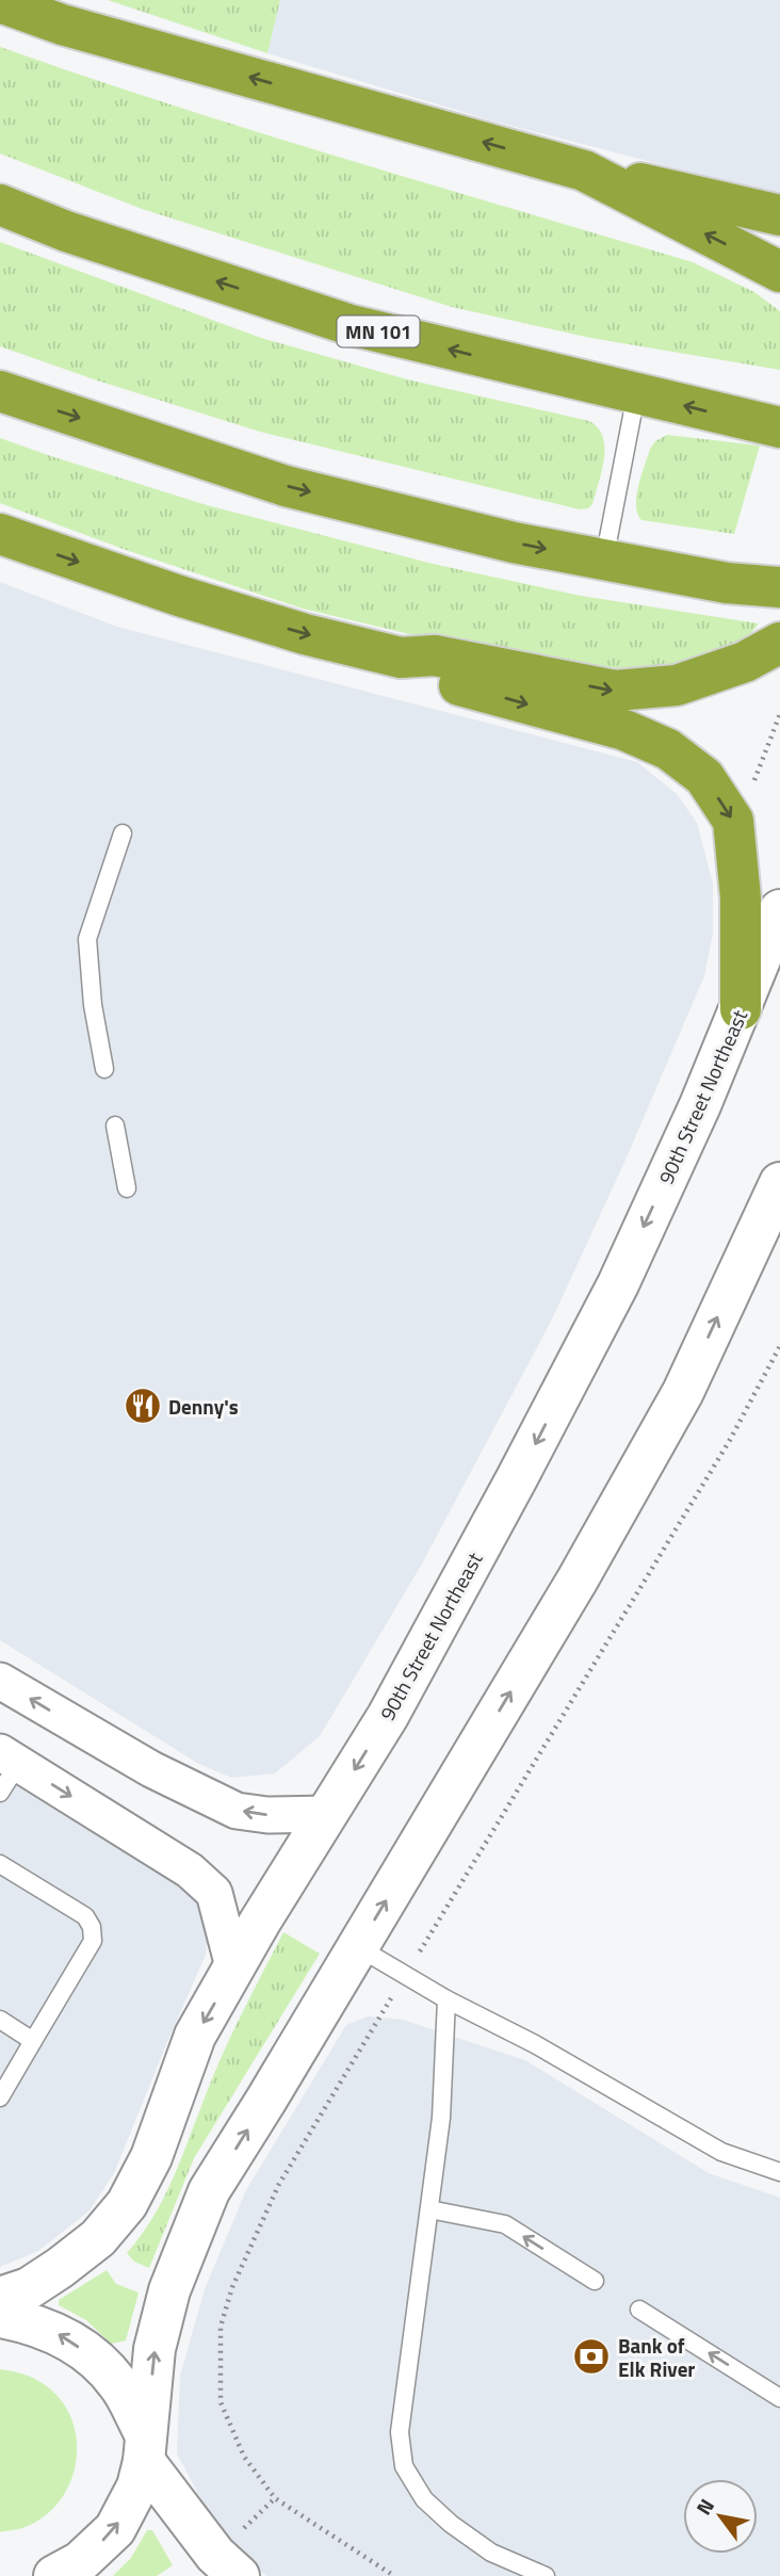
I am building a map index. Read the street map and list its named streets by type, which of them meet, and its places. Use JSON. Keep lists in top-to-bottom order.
{
  "streets": {
    "highway": ["MN 101"],
    "main road": ["90th Street Northeast"]
  },
  "places": {
    "restaurant": ["Denny's"],
    "bank": ["Bank of Elk River"]
  },
  "north": "top left"
}
